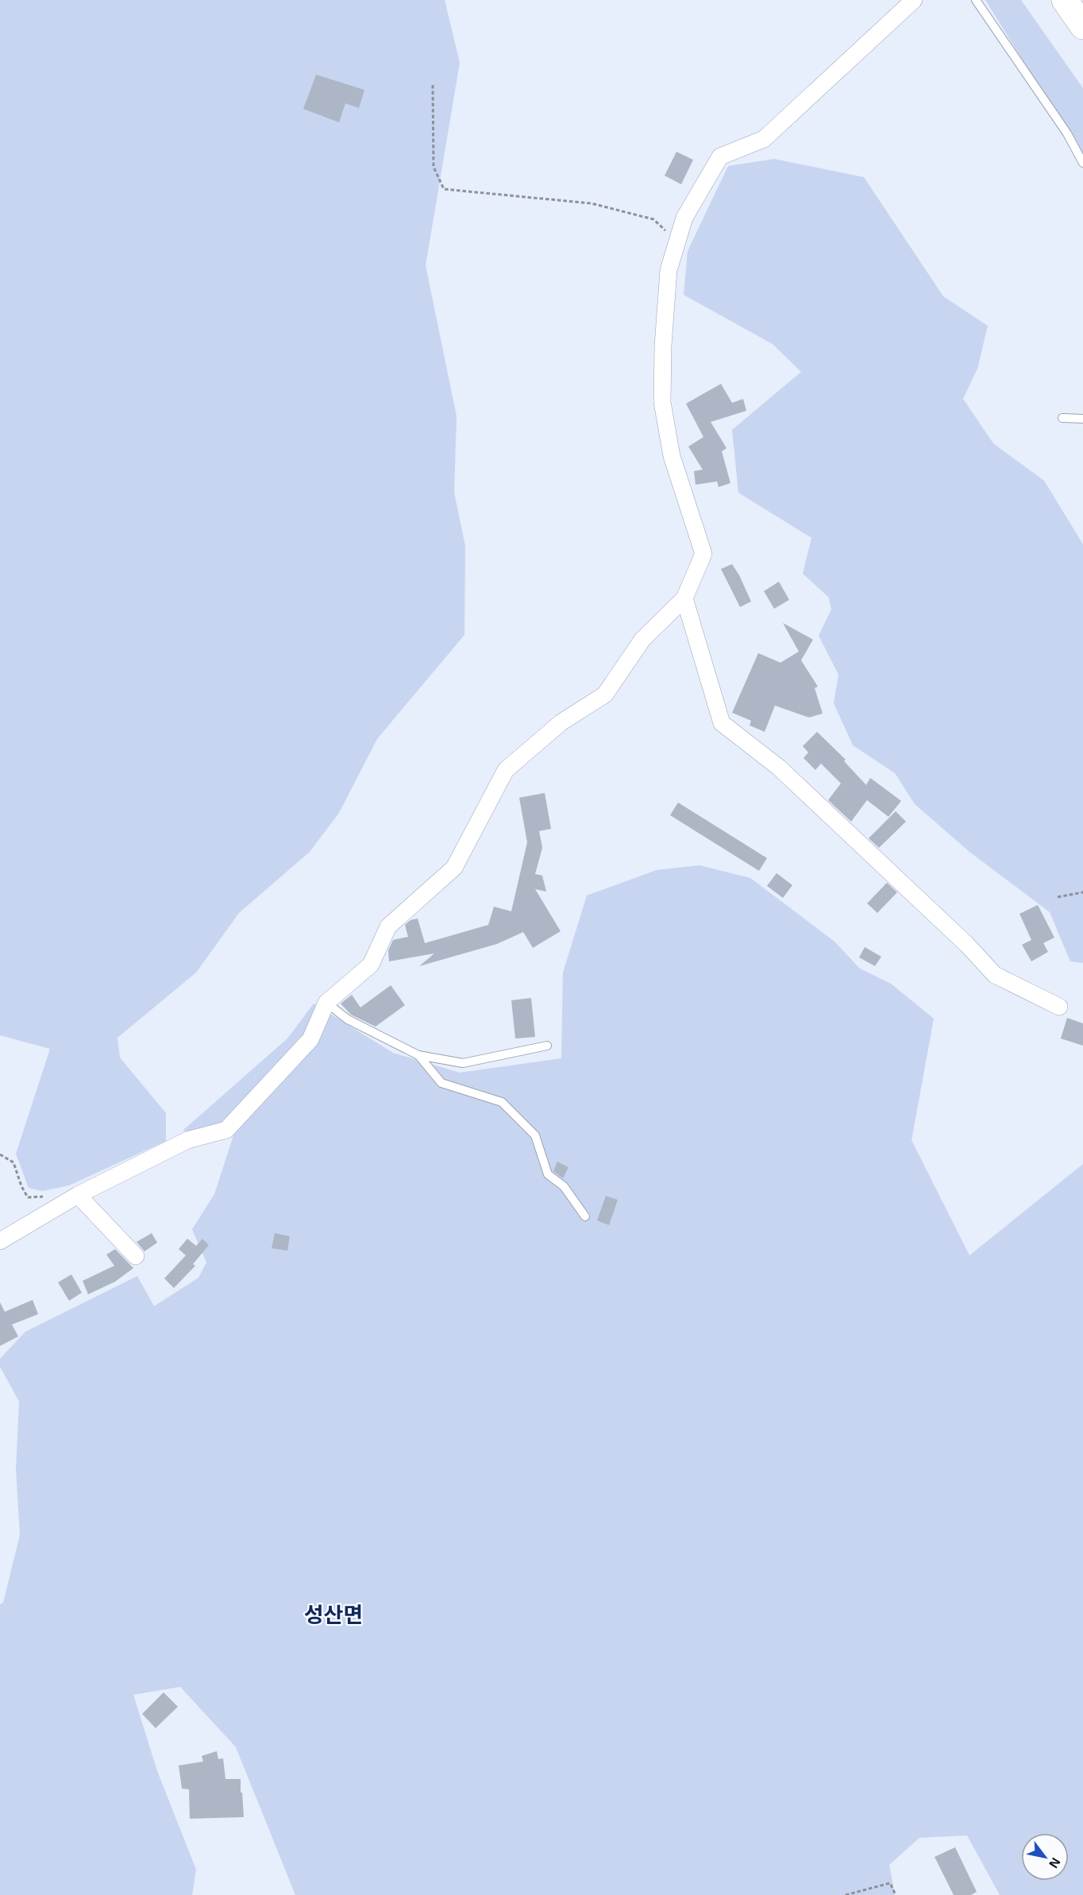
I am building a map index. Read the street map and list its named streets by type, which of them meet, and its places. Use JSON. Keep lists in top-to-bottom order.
{
  "districts": ["성산면"],
  "north": "bottom right"
}
